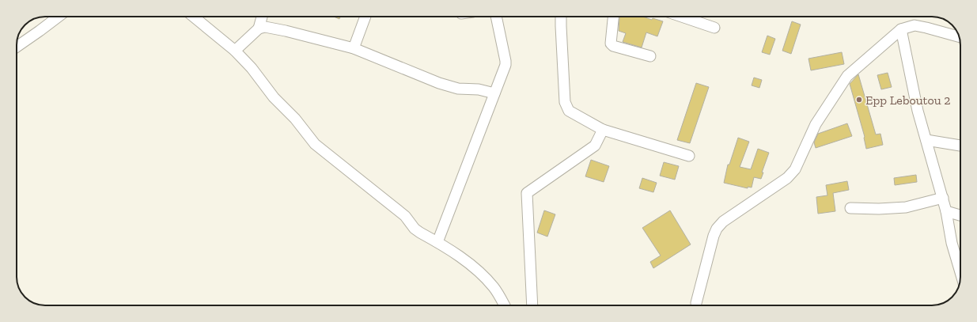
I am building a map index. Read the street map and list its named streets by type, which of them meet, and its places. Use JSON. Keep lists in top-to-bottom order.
{
  "places": ["Epp Leboutou 2"]
}
